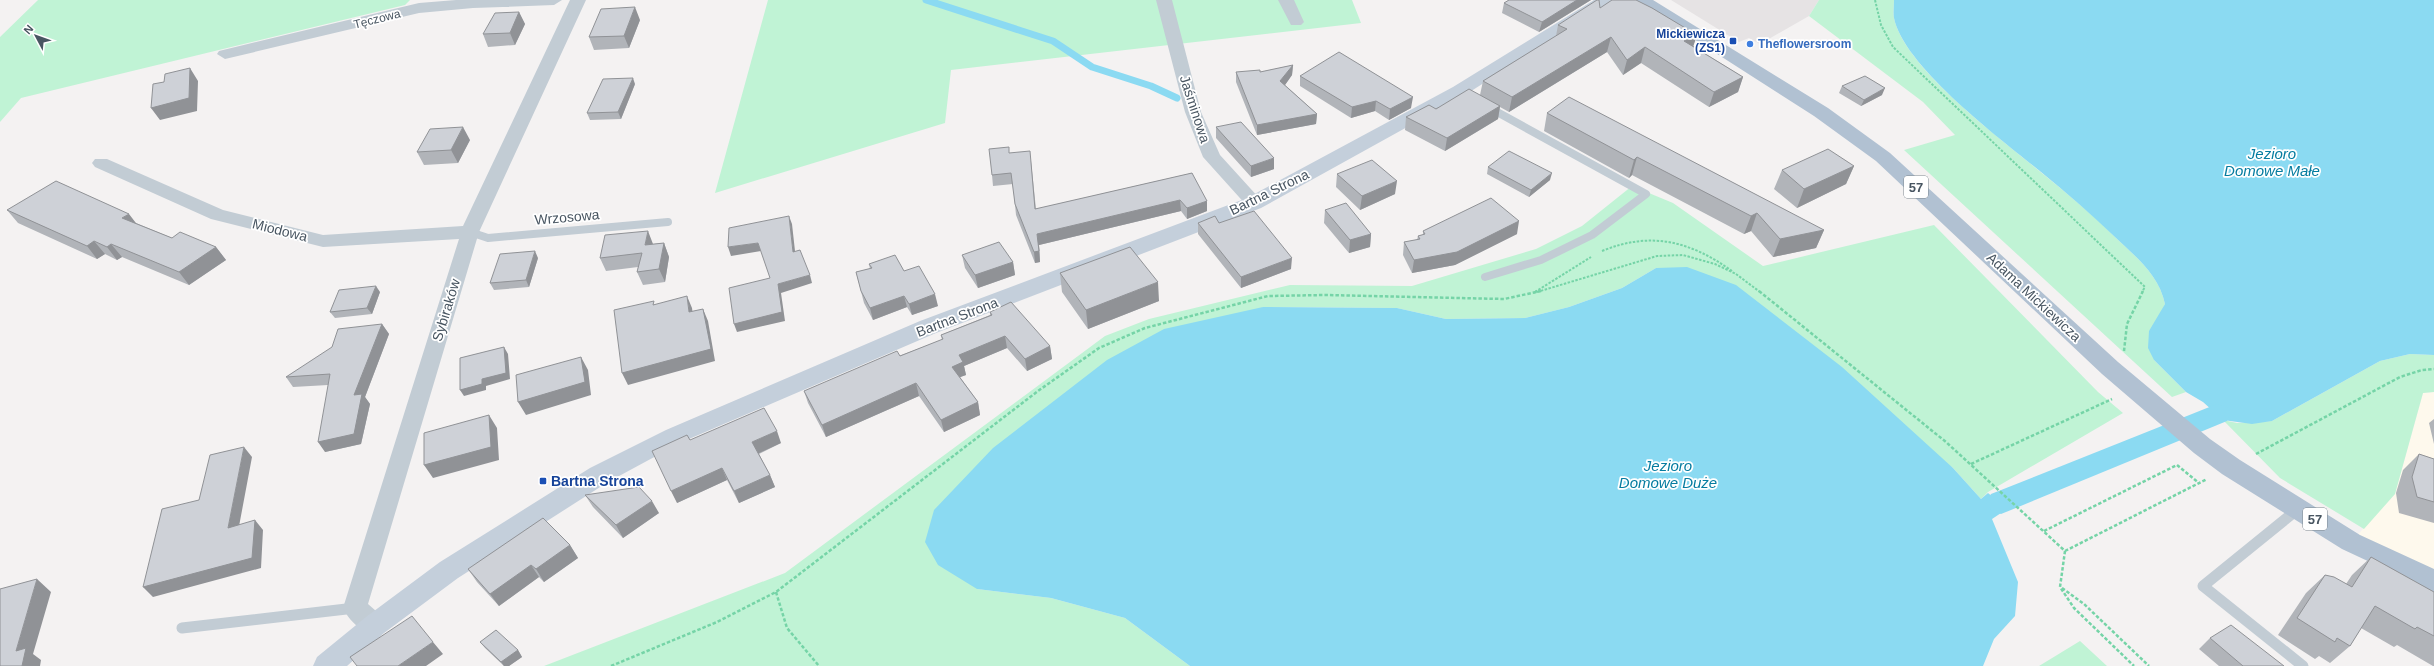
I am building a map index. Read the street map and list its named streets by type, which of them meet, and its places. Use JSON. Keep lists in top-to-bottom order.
{
  "streets": {
    "main road": ["57", "Adama Mickiewicza"],
    "street": [
      "Tęczowa",
      "Jaśminowa",
      "Bartna Strona",
      "Miodowa",
      "Sybiraków"
    ],
    "lane": ["Wrzosowa"]
  },
  "crossings": [
    ["Jaśminowa", "Bartna Strona"],
    ["Wrzosowa", "Miodowa"],
    ["Wrzosowa", "Sybiraków"],
    ["Miodowa", "Sybiraków"]
  ],
  "water": ["Jezioro Domowe Małe", "Jezioro Domowe Duże"],
  "places": {
    "transit": ["Mickiewicza (ZS1)", "Bartna Strona"],
    "other": ["Theflowersroom"]
  },
  "north": "top left"
}
